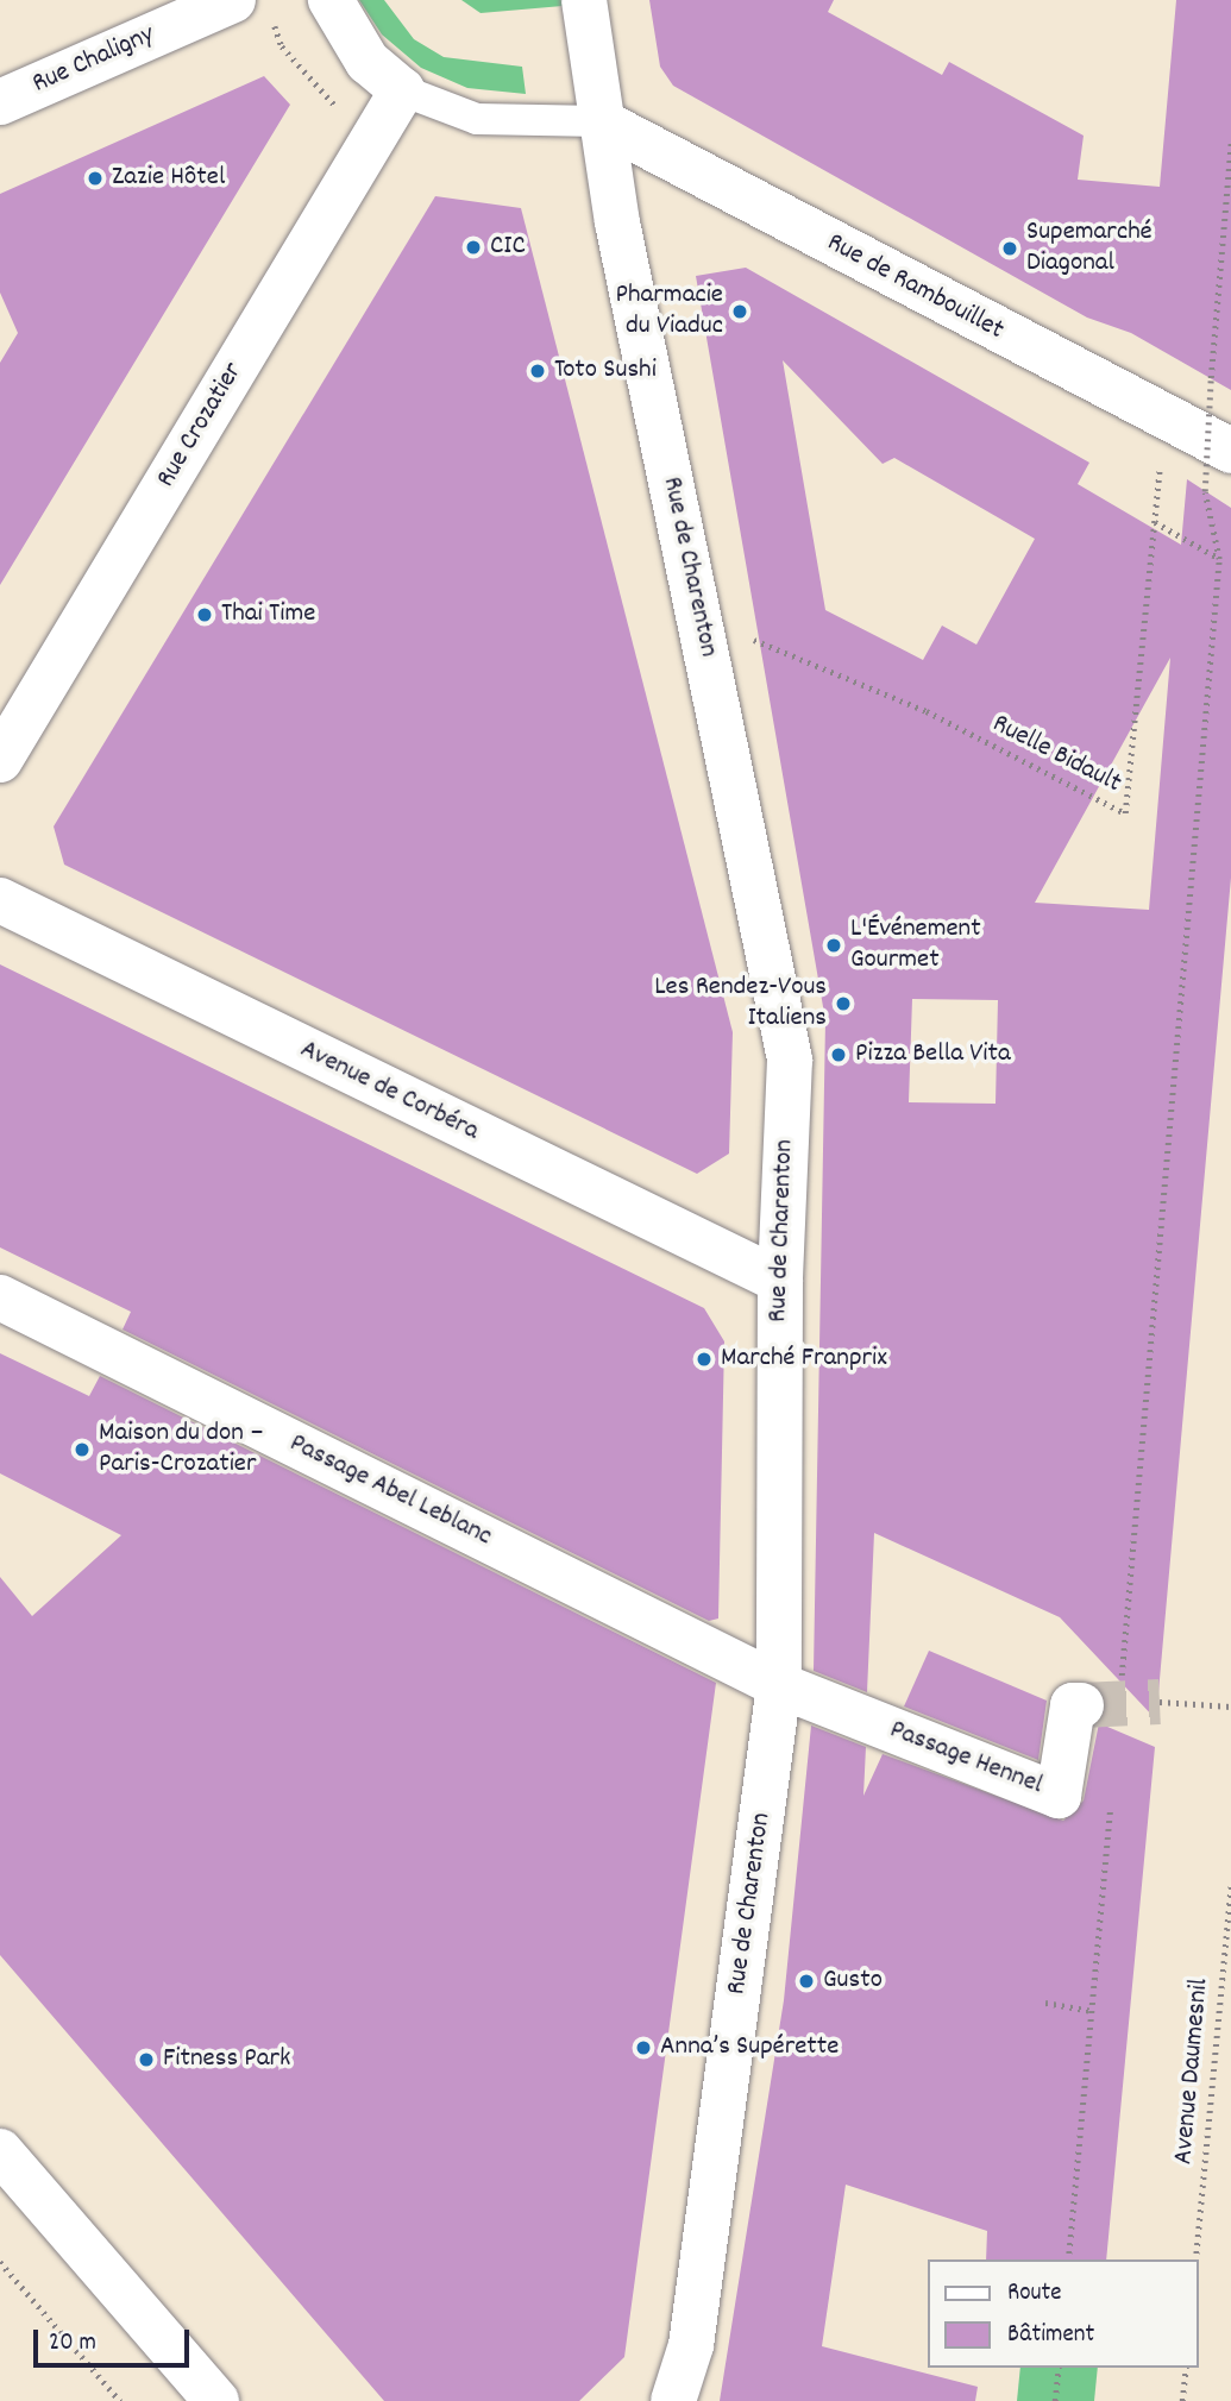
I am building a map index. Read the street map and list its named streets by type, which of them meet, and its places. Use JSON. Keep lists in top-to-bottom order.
{
  "streets": {
    "street": [
      "Rue Chaligny",
      "Rue de Rambouillet",
      "Rue Crozatier",
      "Rue de Charenton",
      "Avenue de Corbéra",
      "Passage Abel Leblanc",
      "Passage Hennel"
    ],
    "path": ["Ruelle Bidault", "Avenue Daumesnil"]
  },
  "crossings": [
    ["Rue de Rambouillet", "Rue de Charenton"],
    ["Rue de Rambouillet", "Ruelle Bidault"],
    ["Rue de Charenton", "Ruelle Bidault"],
    ["Rue de Charenton", "Avenue de Corbéra"],
    ["Rue de Charenton", "Passage Abel Leblanc"],
    ["Rue de Charenton", "Passage Hennel"],
    ["Passage Abel Leblanc", "Passage Hennel"]
  ],
  "places": [
    "Zazie Hôtel",
    "CIC",
    "Supemarché Diagonal",
    "Pharmacie du Viaduc",
    "Toto Sushi",
    "Thai Time",
    "L'Événement Gourmet",
    "Les Rendez-Vous Italiens",
    "Pizza Bella Vita",
    "Marché Franprix",
    "Maison du don – Paris-Crozatier",
    "Gusto",
    "Anna’s Supérette",
    "Fitness Park"
  ],
  "legend": ["Route", "Bâtiment"],
  "scale_bar": "20 m"
}
